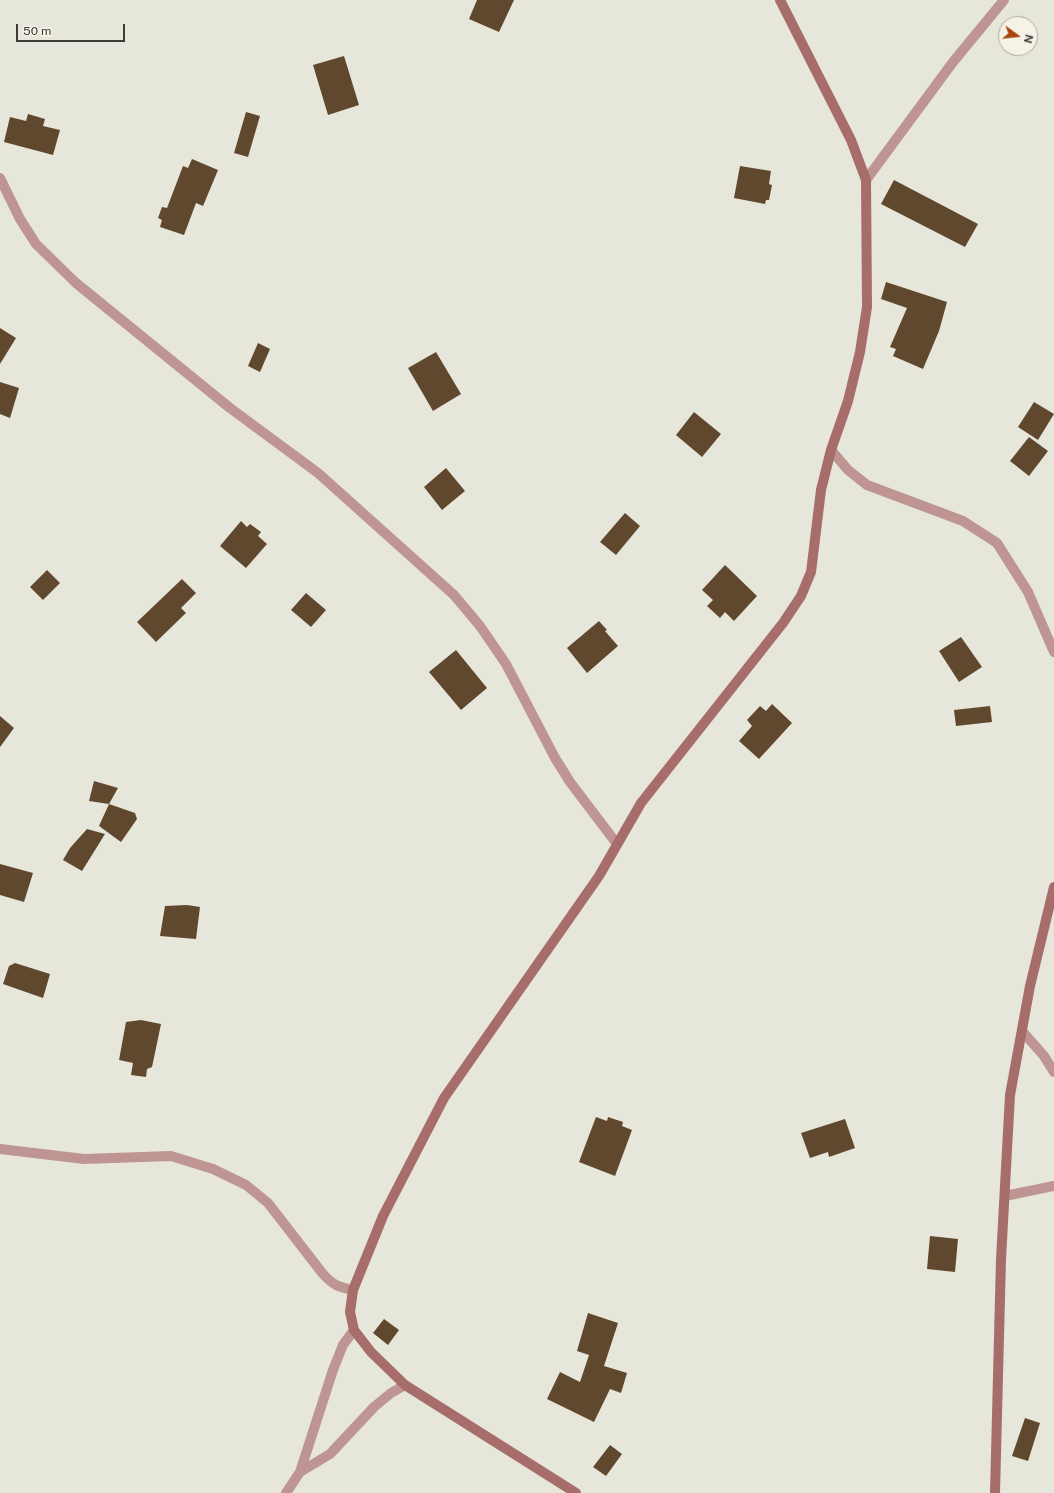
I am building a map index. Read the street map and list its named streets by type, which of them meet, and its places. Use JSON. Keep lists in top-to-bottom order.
{
  "scale_bar": "50 m",
  "north": "right"
}
